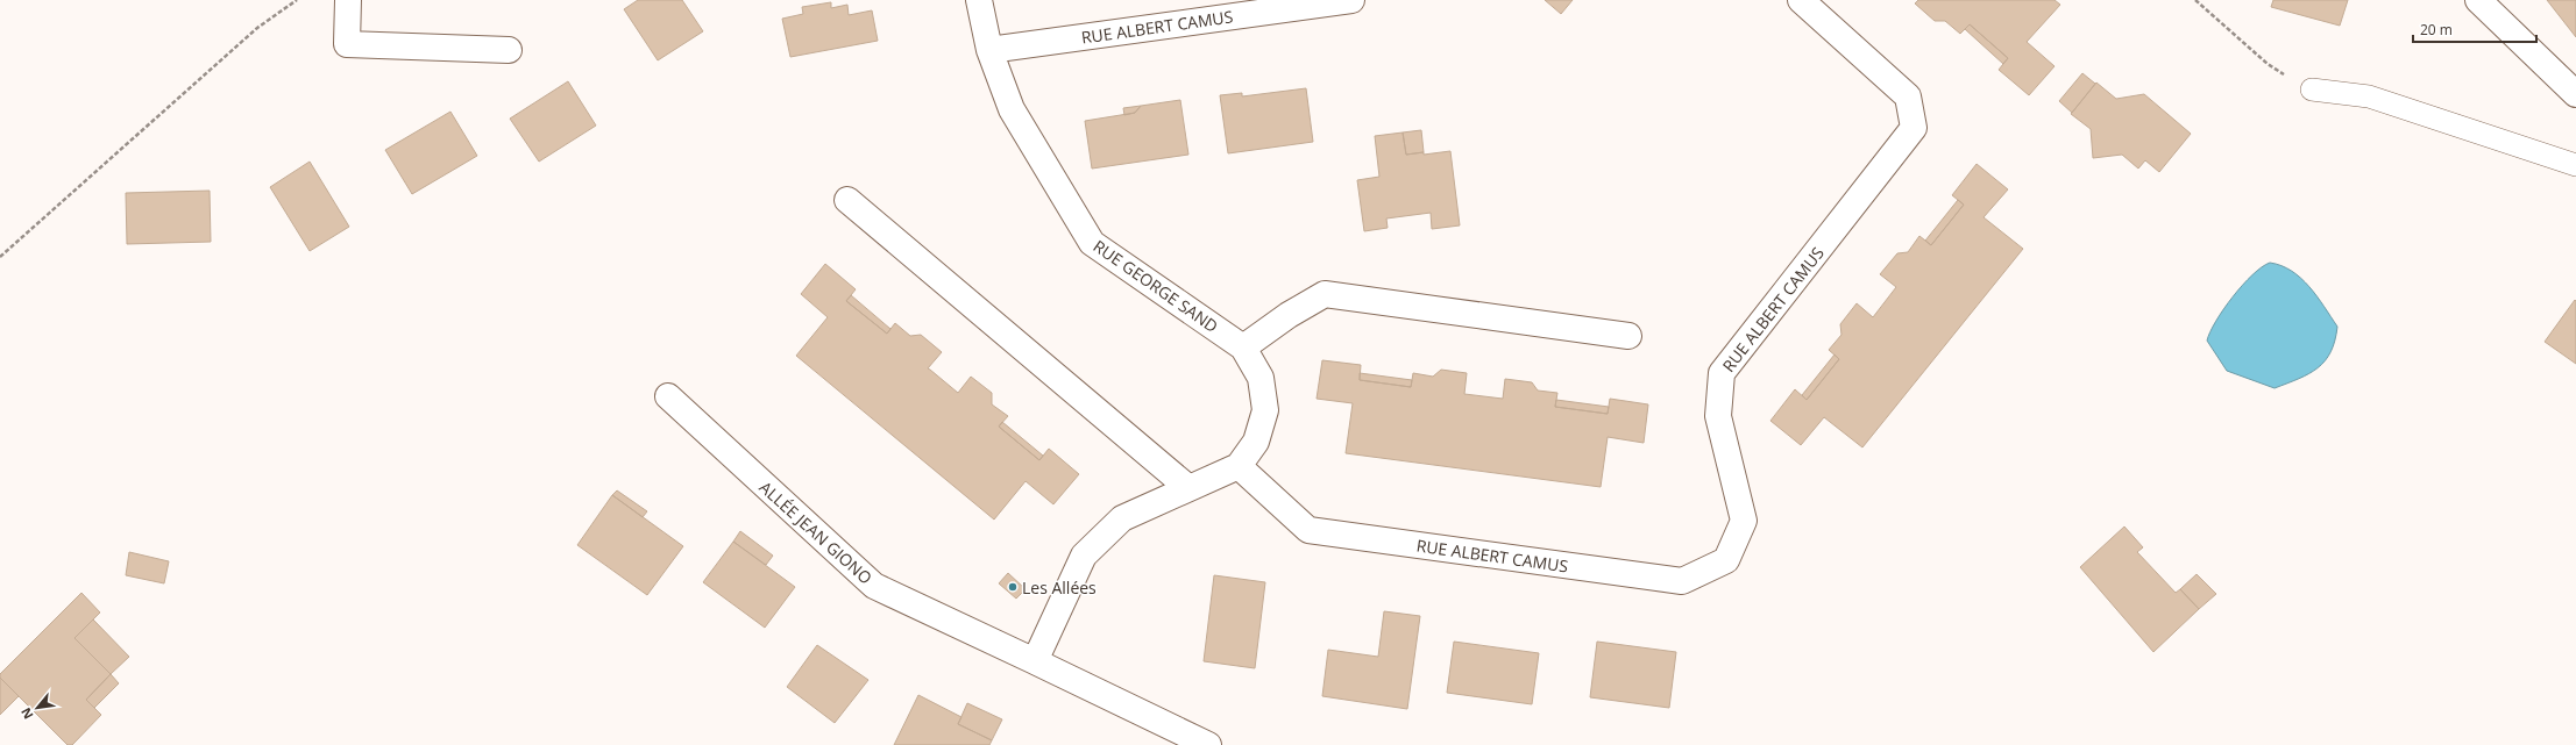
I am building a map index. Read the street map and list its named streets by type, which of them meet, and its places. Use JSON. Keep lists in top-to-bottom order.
{
  "streets": {
    "street": ["RUE ALBERT CAMUS", "RUE GEORGE SAND", "ALLÉE JEAN GIONO"]
  },
  "crossings": [
    ["RUE ALBERT CAMUS", "RUE GEORGE SAND"]
  ],
  "places": ["Les Allées"],
  "scale_bar": "20 m",
  "north": "bottom left"
}
